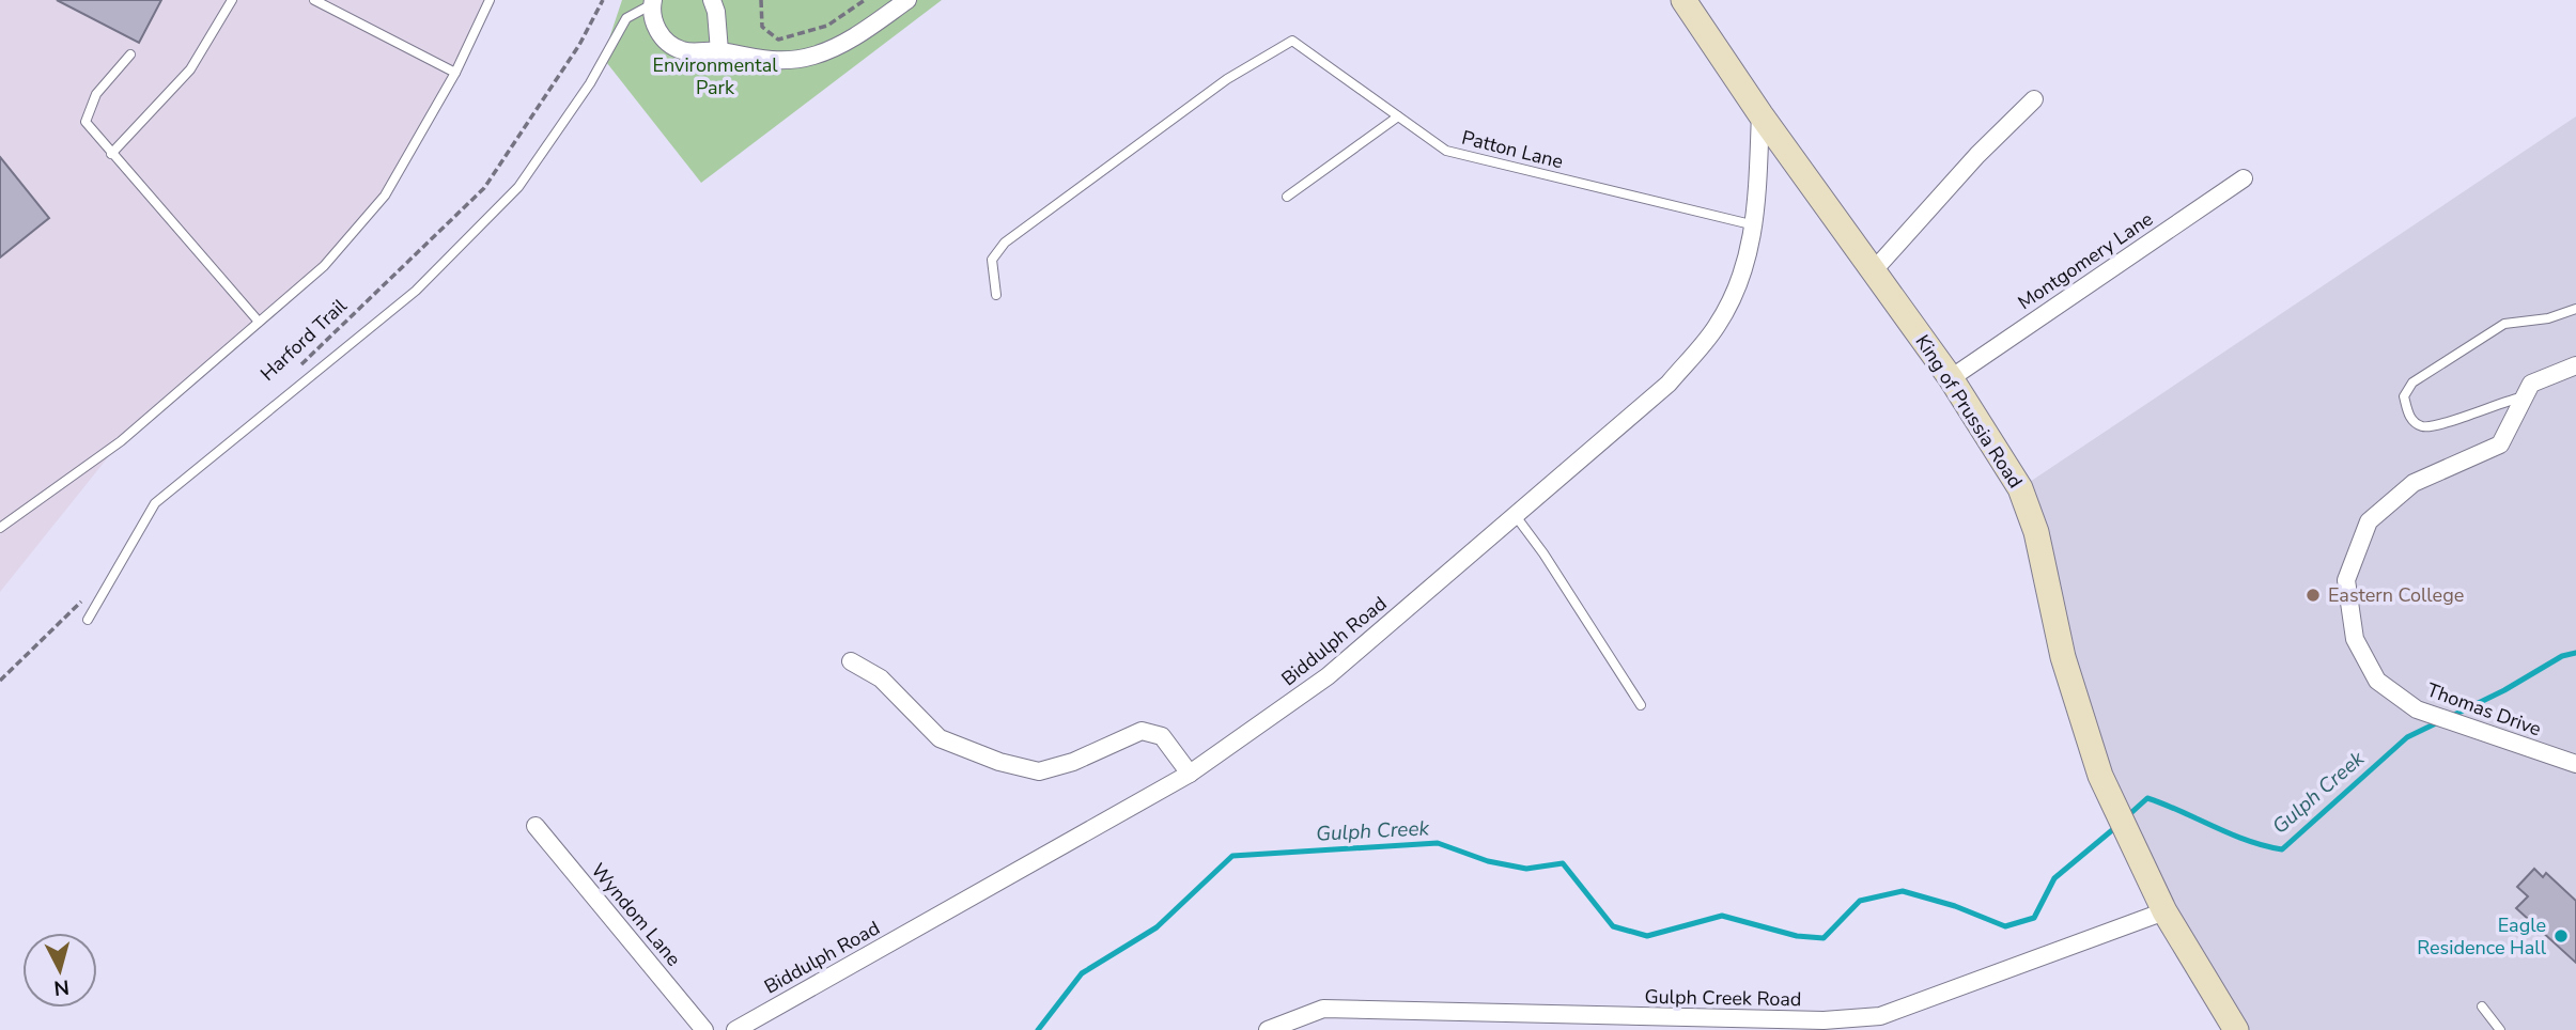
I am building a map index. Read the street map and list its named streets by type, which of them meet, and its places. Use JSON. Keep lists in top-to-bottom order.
{
  "streets": {
    "street": [
      "Montgomery Lane",
      "King of Prussia Road",
      "Biddulph Road",
      "Thomas Drive",
      "Wyndom Lane",
      "Gulph Creek Road"
    ],
    "lane": ["Patton Lane"],
    "path": ["Harford Trail"]
  },
  "crossings": [
    ["Patton Lane", "Biddulph Road"],
    ["Montgomery Lane", "King of Prussia Road"],
    ["King of Prussia Road", "Biddulph Road"],
    ["King of Prussia Road", "Gulph Creek Road"]
  ],
  "water": ["Gulph Creek"],
  "parks": ["Environmental Park"],
  "places": ["Eastern College", "Eagle Residence Hall"],
  "north": "bottom"
}
